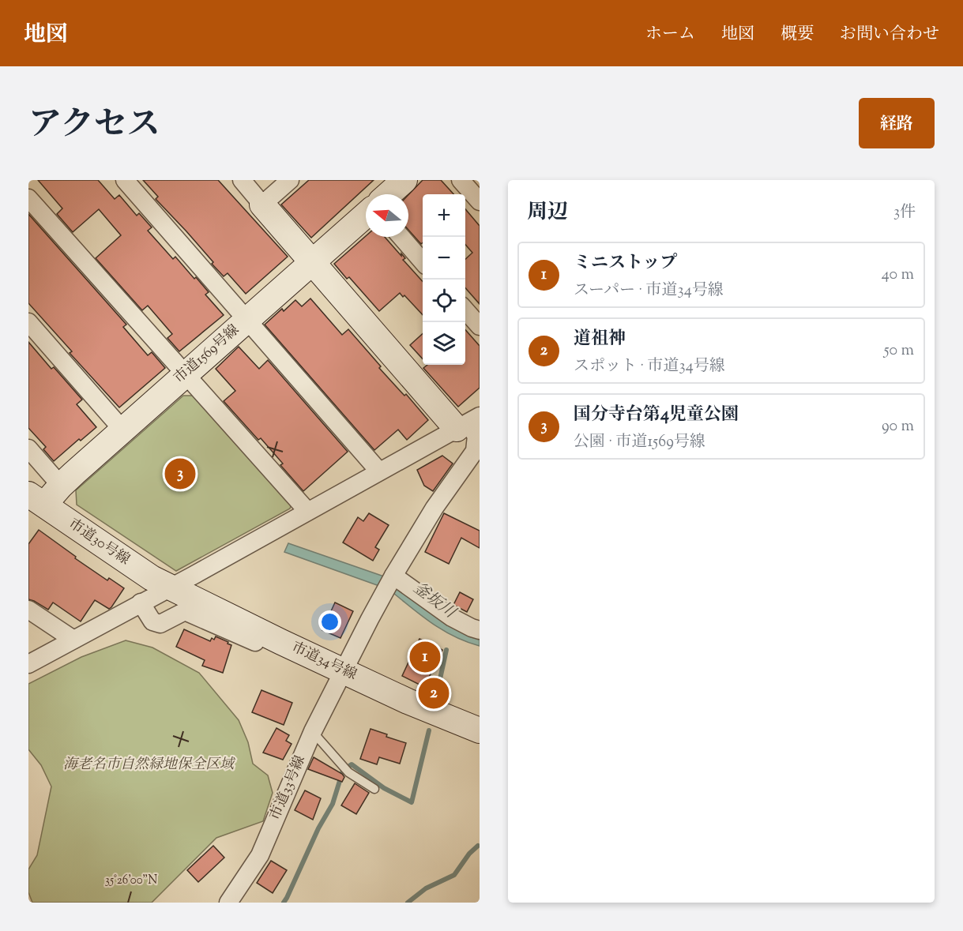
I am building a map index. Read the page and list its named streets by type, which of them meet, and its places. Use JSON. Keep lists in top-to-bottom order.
{
  "streets": {
    "street": [
      "市道1569号線",
      "市道30号線",
      "市道34号線",
      "市道33号線"
    ]
  },
  "crossings": [
    ["市道1569号線", "市道30号線"],
    ["市道30号線", "市道34号線"],
    ["市道34号線", "市道33号線"]
  ],
  "water": ["釜坂川"],
  "parks": ["海老名市自然緑地保全区域"],
  "north": "left",
  "page": {
    "header": "地図",
    "nav": [
      "ホーム",
      "地図",
      "概要",
      "お問い合わせ"
    ],
    "title": "アクセス",
    "buttons": "経路",
    "heading": ["周辺", "3件"],
    "map_buttons": ["+", "−"],
    "list": [
      {
        "mark": "1",
        "name": "ミニストップ",
        "note": "スーパー · 市道34号線",
        "value": "40 m"
      },
      {
        "mark": "2",
        "name": "道祖神",
        "note": "スポット · 市道34号線",
        "value": "50 m"
      },
      {
        "mark": "3",
        "name": "国分寺台第4児童公園",
        "note": "公園 · 市道1569号線",
        "value": "90 m"
      }
    ],
    "pins": ["3", "1", "2"]
  },
  "coordinates": ["35°26'00\"N"]
}
